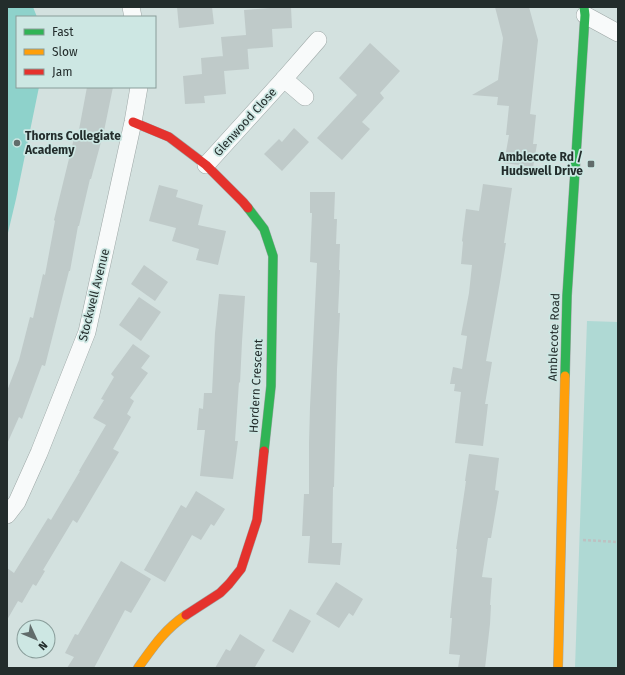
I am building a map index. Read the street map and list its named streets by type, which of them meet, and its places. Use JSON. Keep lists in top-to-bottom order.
{
  "streets": {
    "street": [
      "Glenwood Close",
      "Stockwell Avenue",
      "Amblecote Road",
      "Hordern Crescent"
    ]
  },
  "crossings": [
    ["Glenwood Close", "Hordern Crescent"],
    ["Stockwell Avenue", "Hordern Crescent"]
  ],
  "places": {
    "other": ["Thorns Collegiate Academy"],
    "transit": ["Amblecote Rd / Hudswell Drive"]
  },
  "legend": ["Fast", "Slow", "Jam"],
  "north": "bottom right"
}
